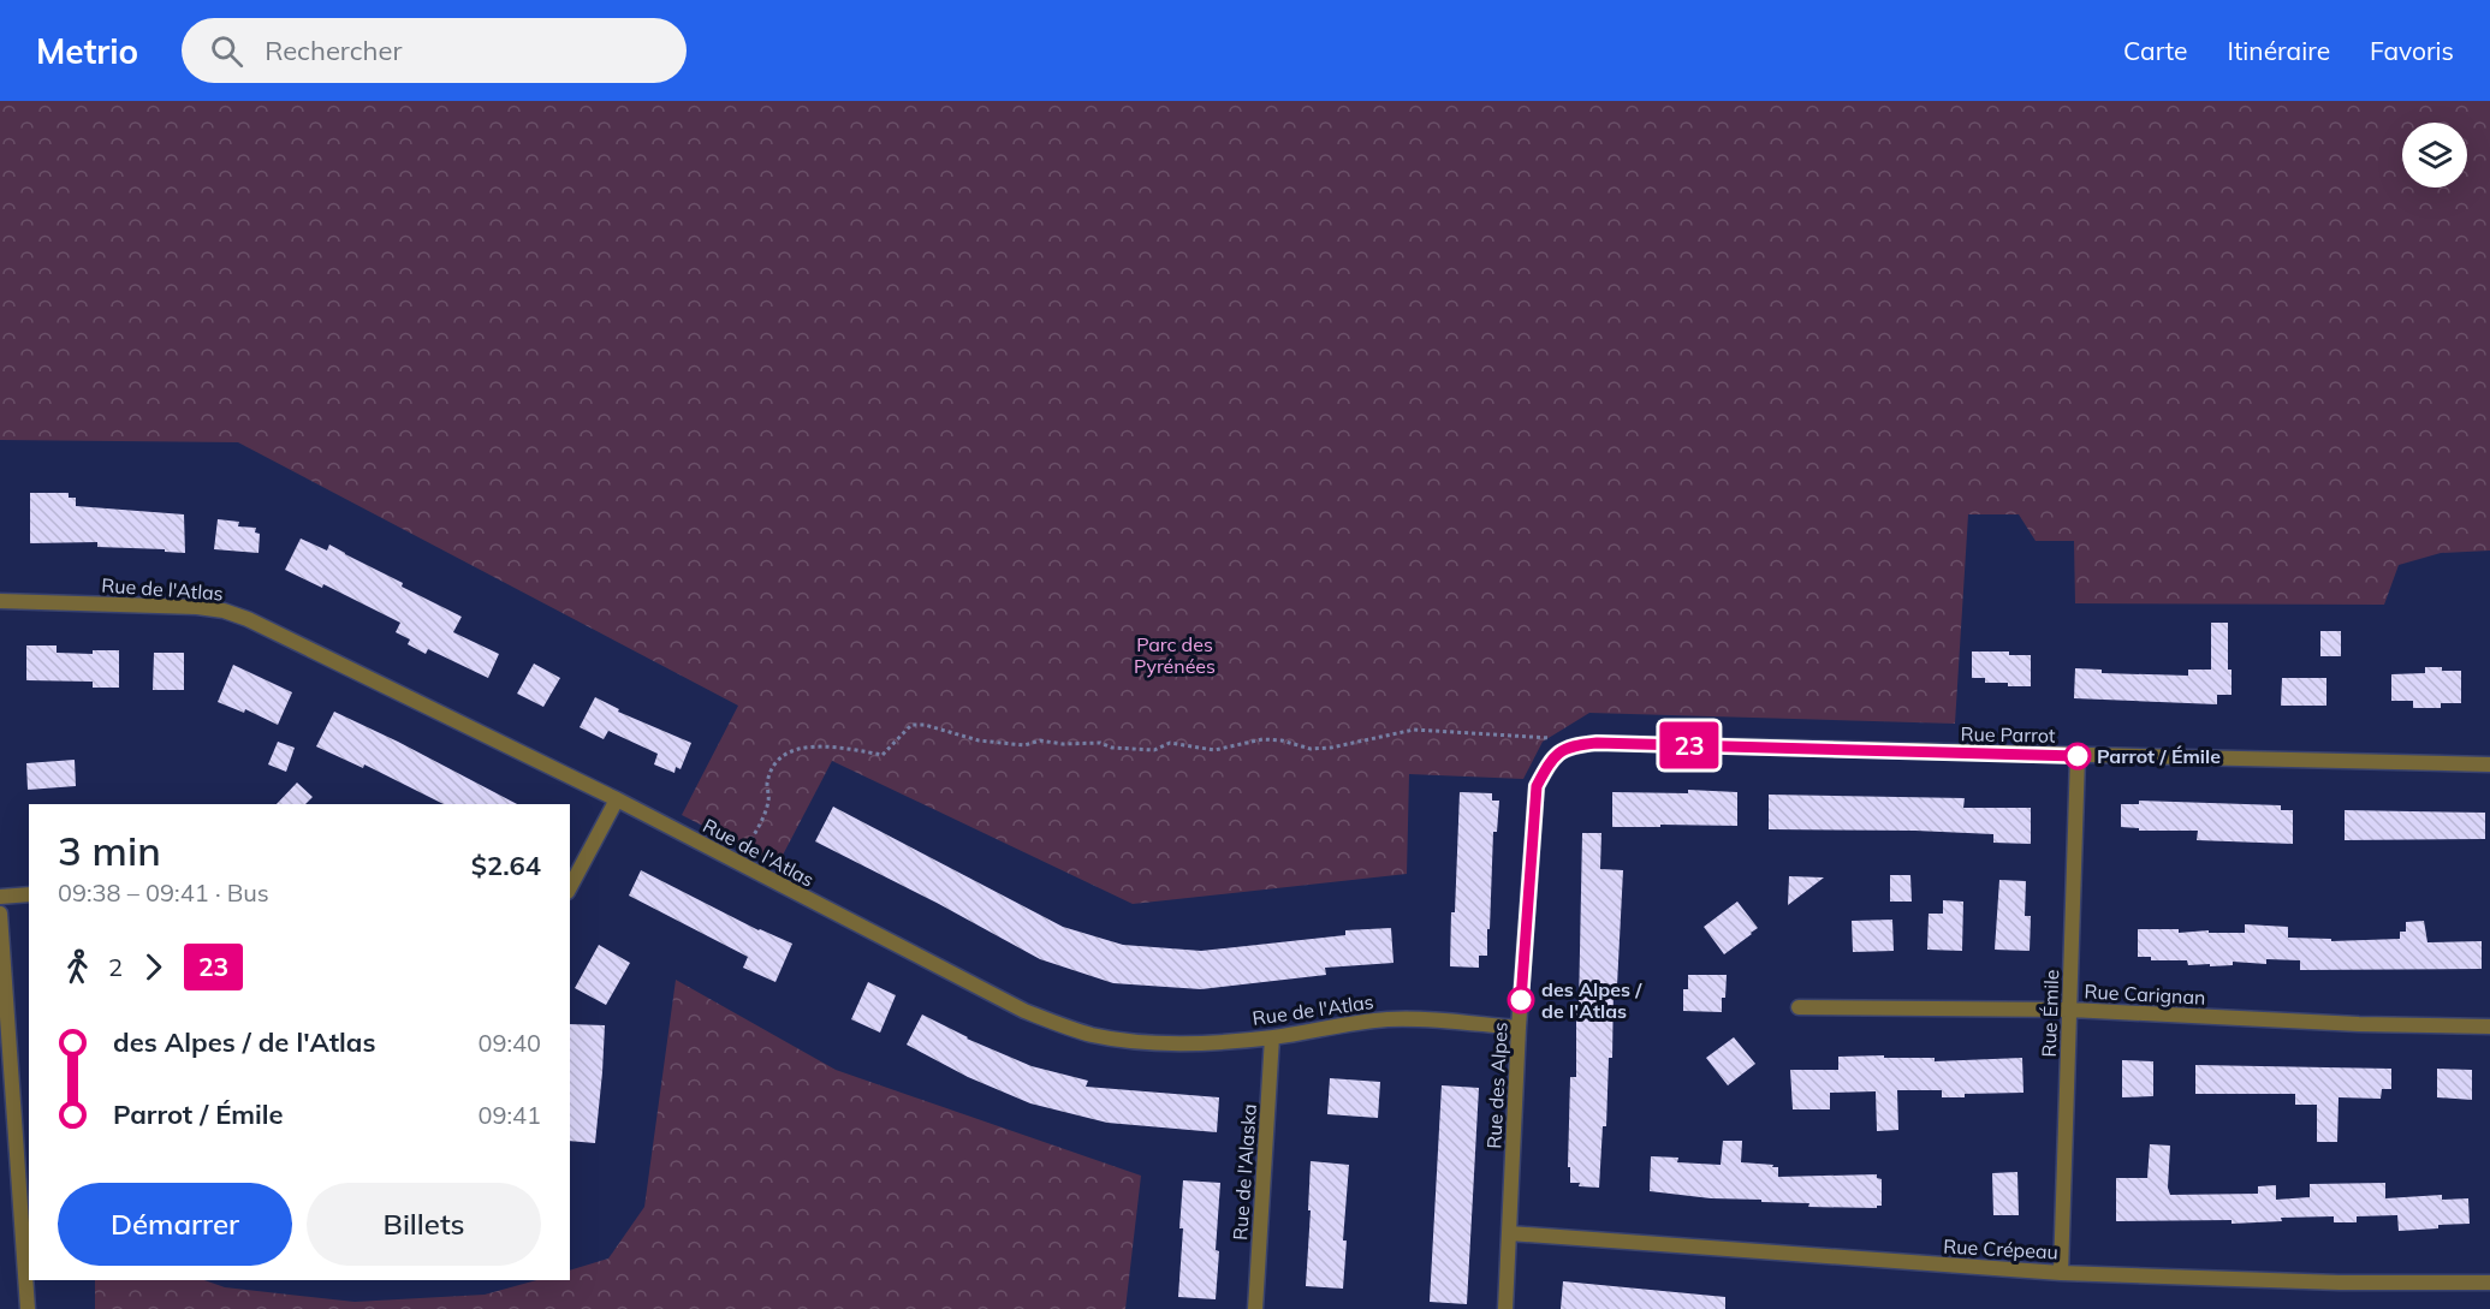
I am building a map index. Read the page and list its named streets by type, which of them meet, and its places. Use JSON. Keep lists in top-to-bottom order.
{
  "streets": {
    "street": [
      "Rue de l'Atlas",
      "Rue Parrot",
      "Rue Carignan",
      "Rue Émile",
      "Rue des Alpes",
      "Rue de l'Alaska",
      "Rue Crépeau"
    ]
  },
  "crossings": [
    ["Rue de l'Atlas", "Rue des Alpes"],
    ["Rue de l'Atlas", "Rue de l'Alaska"],
    ["Rue Parrot", "Rue Émile"],
    ["Rue Parrot", "Rue des Alpes"],
    ["Rue Carignan", "Rue Émile"],
    ["Rue Émile", "Rue Crépeau"],
    ["Rue des Alpes", "Rue Crépeau"]
  ],
  "parks": ["Parc des Pyrénées"],
  "places": ["Parrot / Émile", "des Alpes / de l'Atlas"],
  "lines": ["bus line 23"],
  "page": {
    "header": "Metrio",
    "search": "Rechercher",
    "nav": ["Carte", "Itinéraire", "Favoris"],
    "on_map": "23",
    "heading": ["3 min", "09:38 – 09:41 · Bus", "$2.64"],
    "legs": ["2", "23"],
    "list": [
      {
        "name": "des Alpes / de l'Atlas",
        "value": "09:40"
      },
      {
        "name": "Parrot / Émile",
        "value": "09:41"
      }
    ],
    "buttons": ["Démarrer", "Billets"]
  }
}
